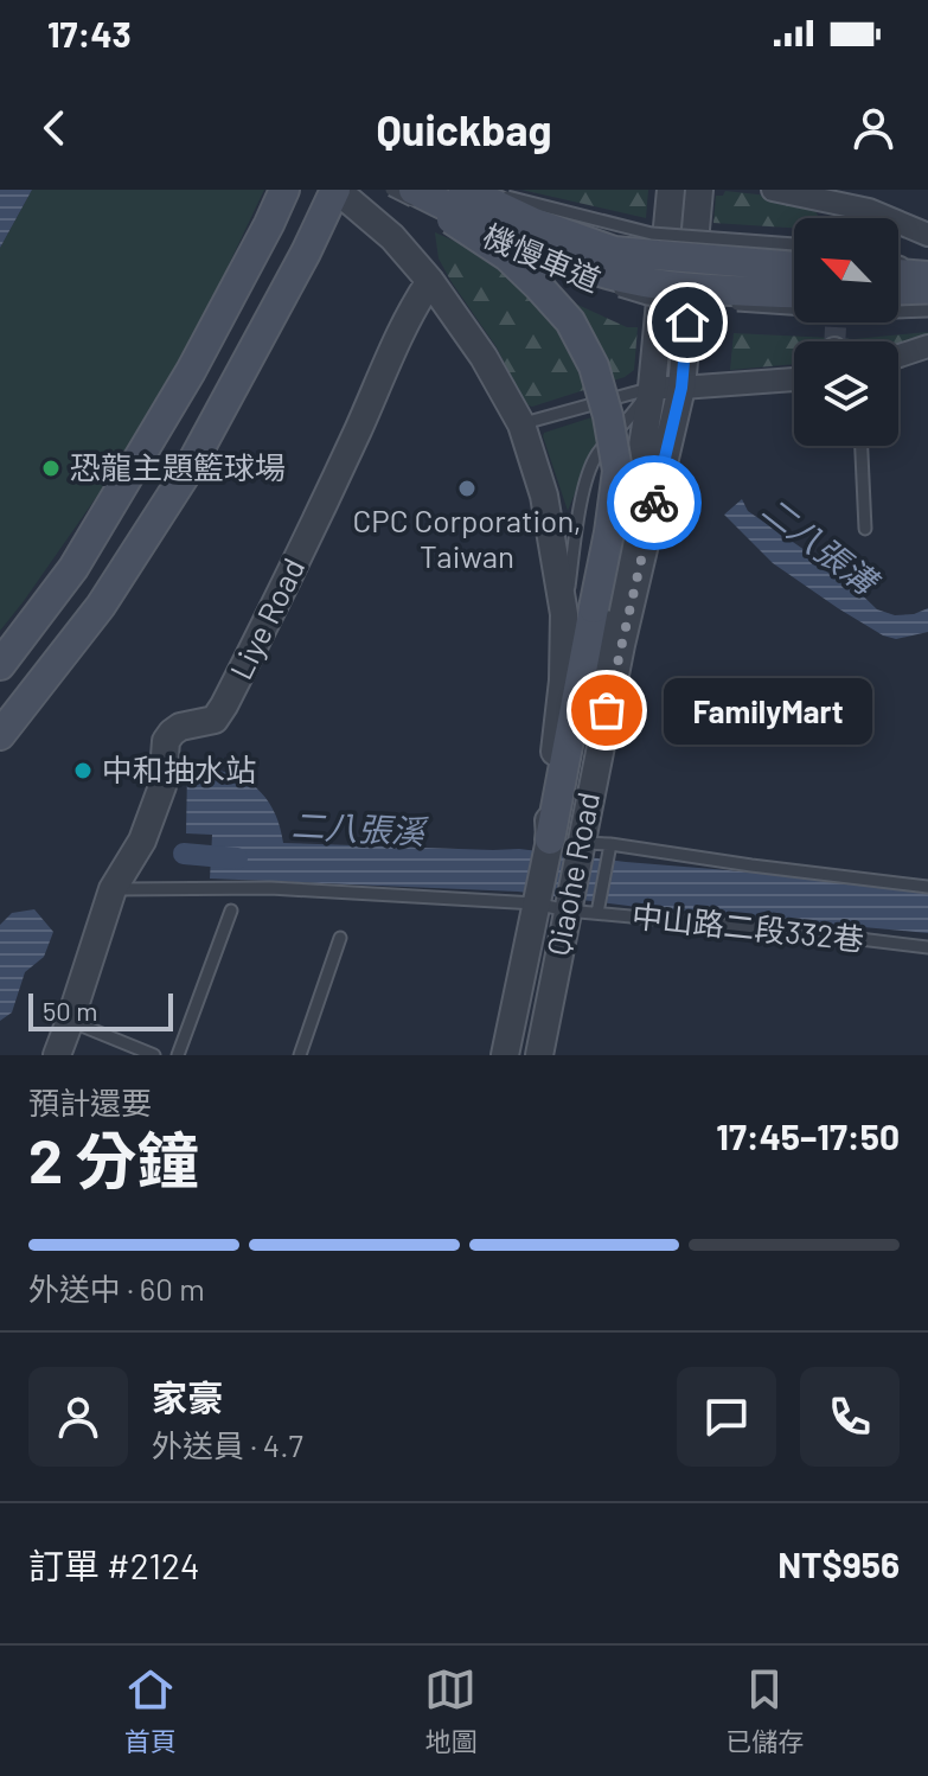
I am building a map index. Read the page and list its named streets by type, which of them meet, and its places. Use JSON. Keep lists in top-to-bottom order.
{
  "streets": {
    "street": ["Liye Road", "Qiaohe Road"],
    "lane": ["機慢車道", "中山路二段332巷"]
  },
  "crossings": [
    ["Liye Road", "Qiaohe Road"],
    ["Liye Road", "中山路二段332巷"],
    ["Qiaohe Road", "中山路二段332巷"]
  ],
  "water": ["二八張溝", "二八張溪"],
  "places": [
    "恐龍主題籃球場",
    "CPC Corporation, Taiwan",
    "FamilyMart",
    "中和抽水站"
  ],
  "scale_bar": "50 m",
  "north": "top left",
  "page": {
    "status": "17:43",
    "header": "Quickbag",
    "bubble": "FamilyMart",
    "scale": "50 m",
    "heading": ["2 分鐘", "預計還要", "17:45–17:50"],
    "panel": [
      "家豪",
      "外送員 · 4.7",
      "訂單 #2124",
      "NT$956"
    ],
    "bar": "外送中 · 60 m",
    "tabs": ["首頁", "地圖", "已儲存"]
  }
}
